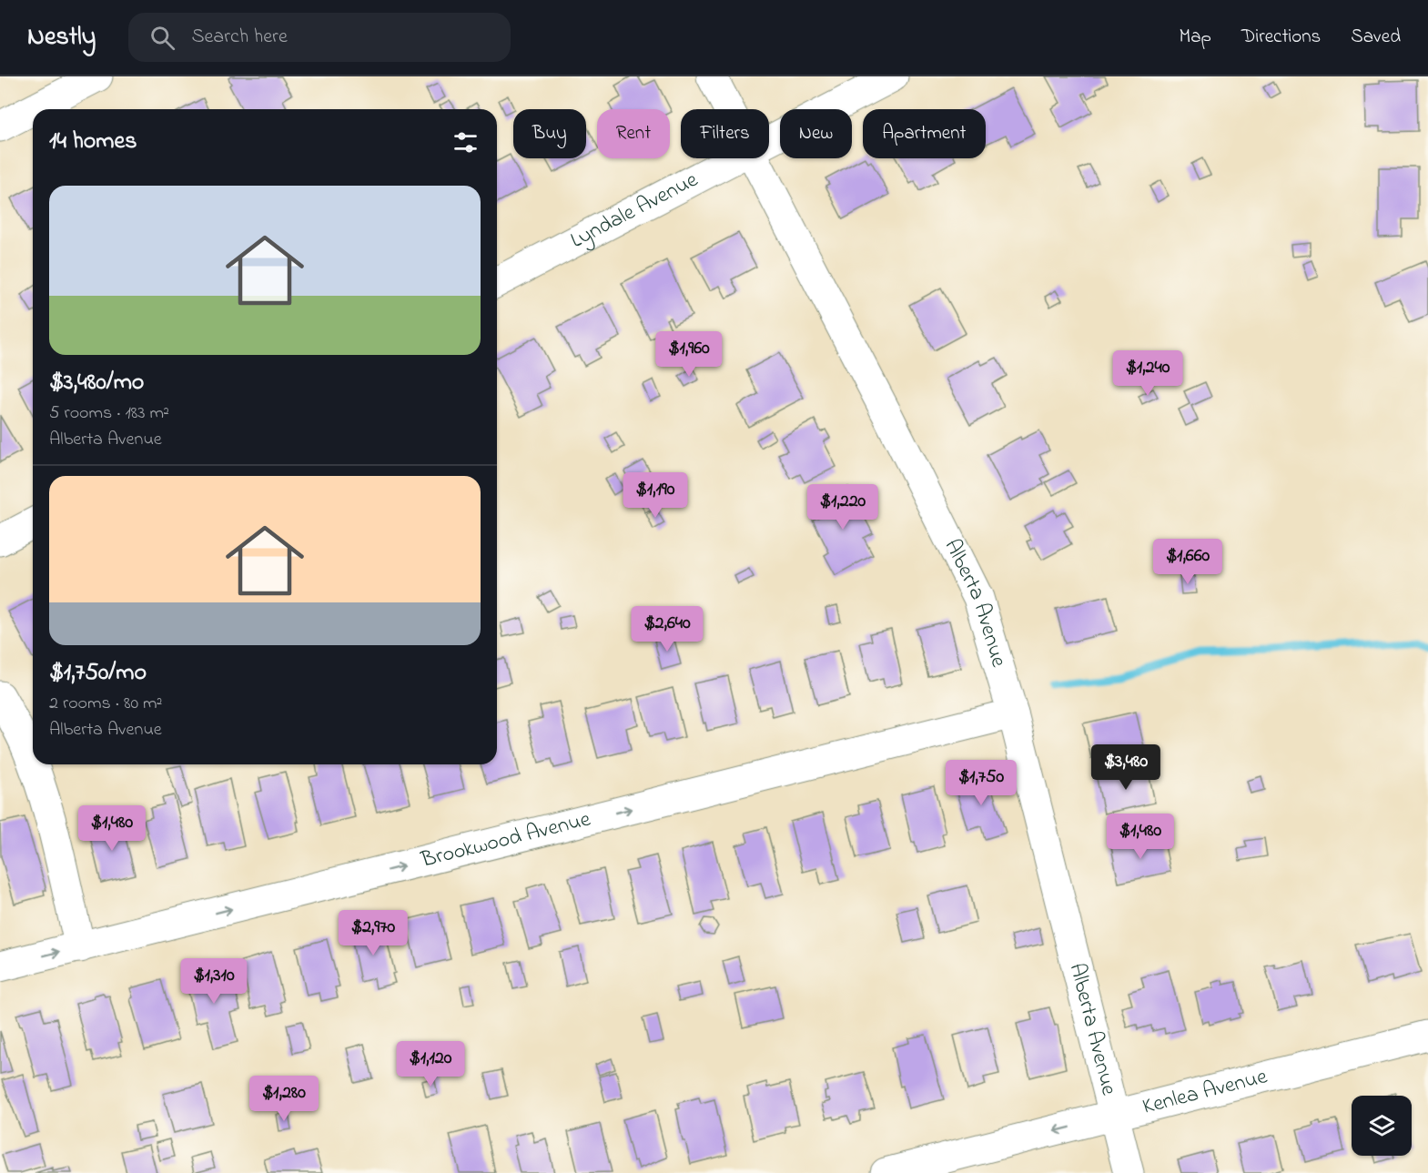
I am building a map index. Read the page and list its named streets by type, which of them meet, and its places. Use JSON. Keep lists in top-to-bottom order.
{
  "streets": {
    "street": [
      "Lyndale Avenue",
      "Alberta Avenue",
      "Brookwood Avenue",
      "Kenlea Avenue"
    ]
  },
  "crossings": [
    ["Alberta Avenue", "Brookwood Avenue"],
    ["Alberta Avenue", "Kenlea Avenue"]
  ],
  "one_way": ["Brookwood Avenue", "Kenlea Avenue"],
  "page": {
    "header": "Nestly",
    "search": "Search here",
    "nav": ["Map", "Directions", "Saved"],
    "chip": [
      "Buy",
      "Rent",
      "Filters",
      "New",
      "Apartment"
    ],
    "heading": "14 homes",
    "list": [
      {
        "name": "$3,480/mo",
        "note": "5 rooms · 183 m² · Alberta Avenue"
      },
      {
        "name": "$1,750/mo",
        "note": "2 rooms · 80 m² · Alberta Avenue"
      }
    ],
    "price": [
      "$1,960",
      "$1,240",
      "$1,190",
      "$1,220",
      "$1,660",
      "$2,640",
      "$3,480",
      "$1,750",
      "$1,480",
      "$1,480",
      "$2,970",
      "$1,310",
      "$1,120",
      "$1,280"
    ]
  }
}
